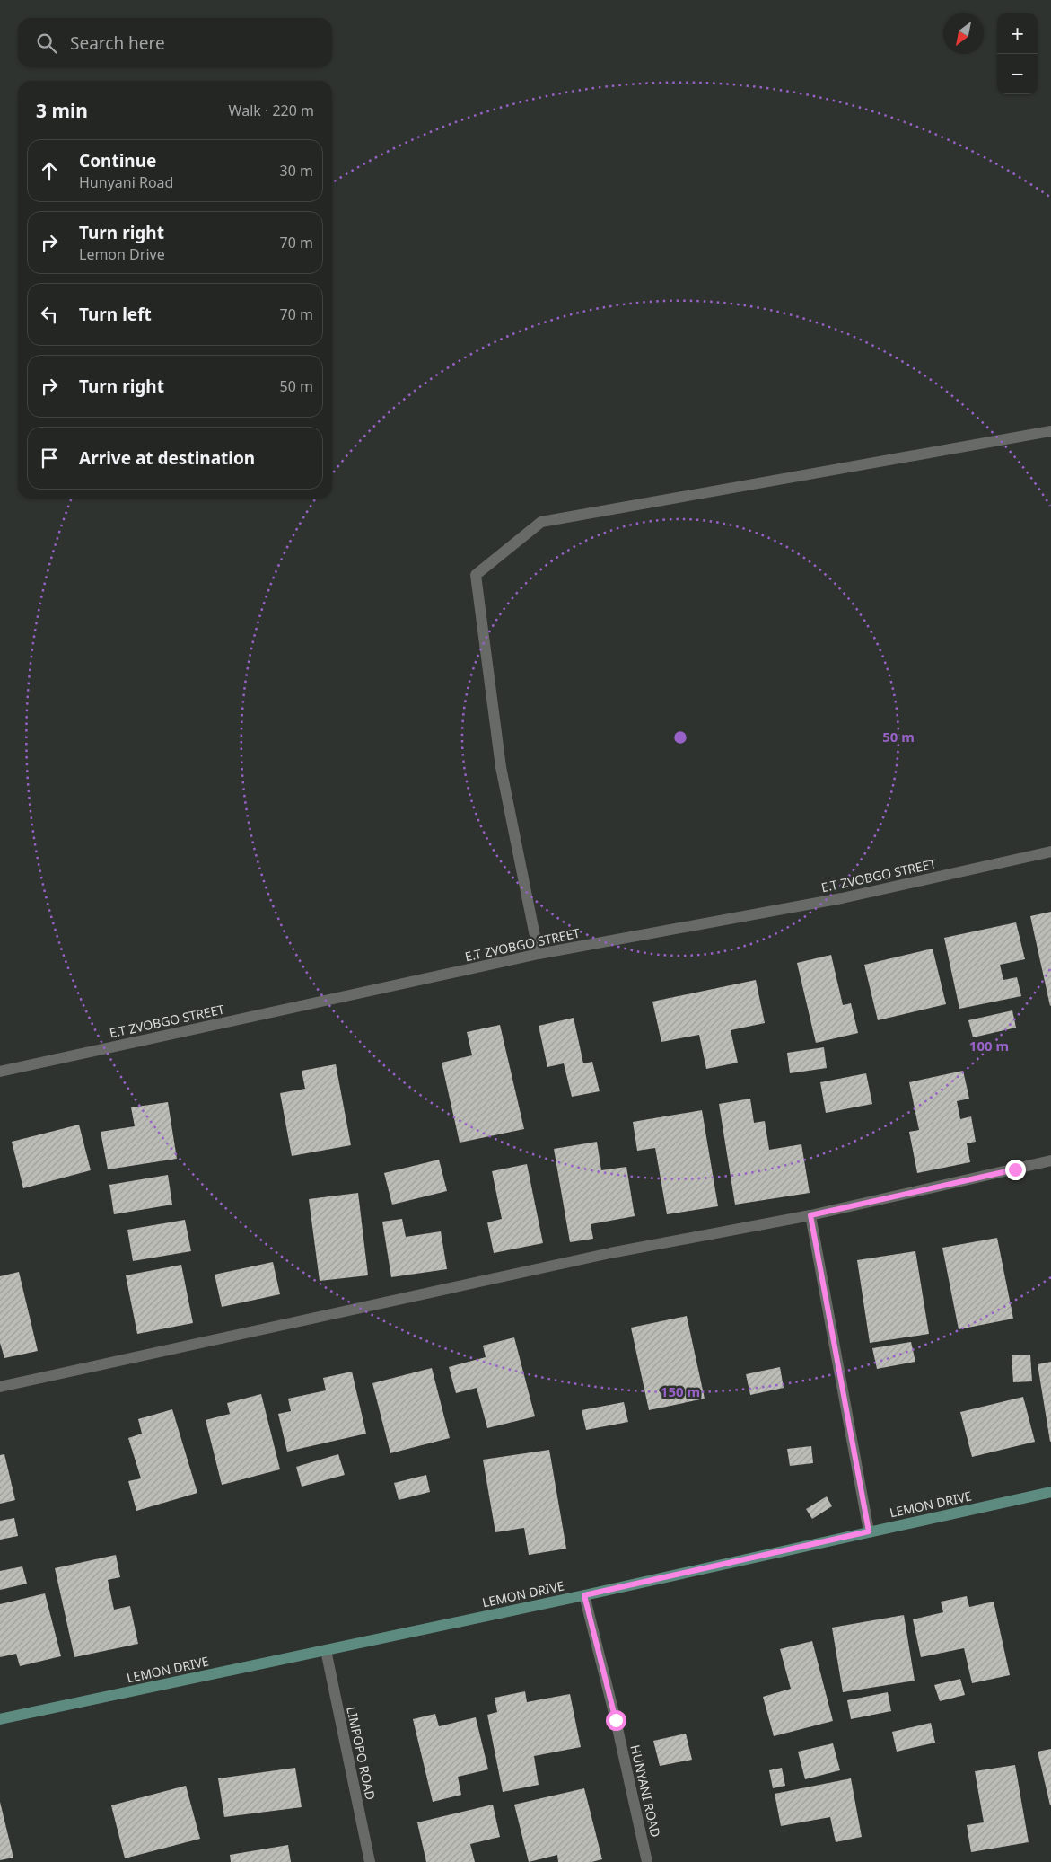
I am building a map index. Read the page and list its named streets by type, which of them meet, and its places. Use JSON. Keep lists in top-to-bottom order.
{
  "streets": {
    "street": [
      "E.T ZVOBGO STREET",
      "LEMON DRIVE",
      "LIMPOPO ROAD",
      "HUNYANI ROAD"
    ]
  },
  "crossings": [
    ["LEMON DRIVE", "LIMPOPO ROAD"],
    ["LEMON DRIVE", "HUNYANI ROAD"]
  ],
  "north": "bottom left",
  "page": {
    "map_buttons": ["+", "−"],
    "search": "Search here",
    "heading": ["3 min", "Walk · 220 m"],
    "list": [
      ["Continue", "Hunyani Road", "30 m"],
      ["Turn right", "Lemon Drive", "70 m"],
      ["Turn left", "70 m"],
      ["Turn right", "50 m"],
      "Arrive at destination"
    ]
  },
  "rings": ["50 m", "100 m", "150 m"]
}
